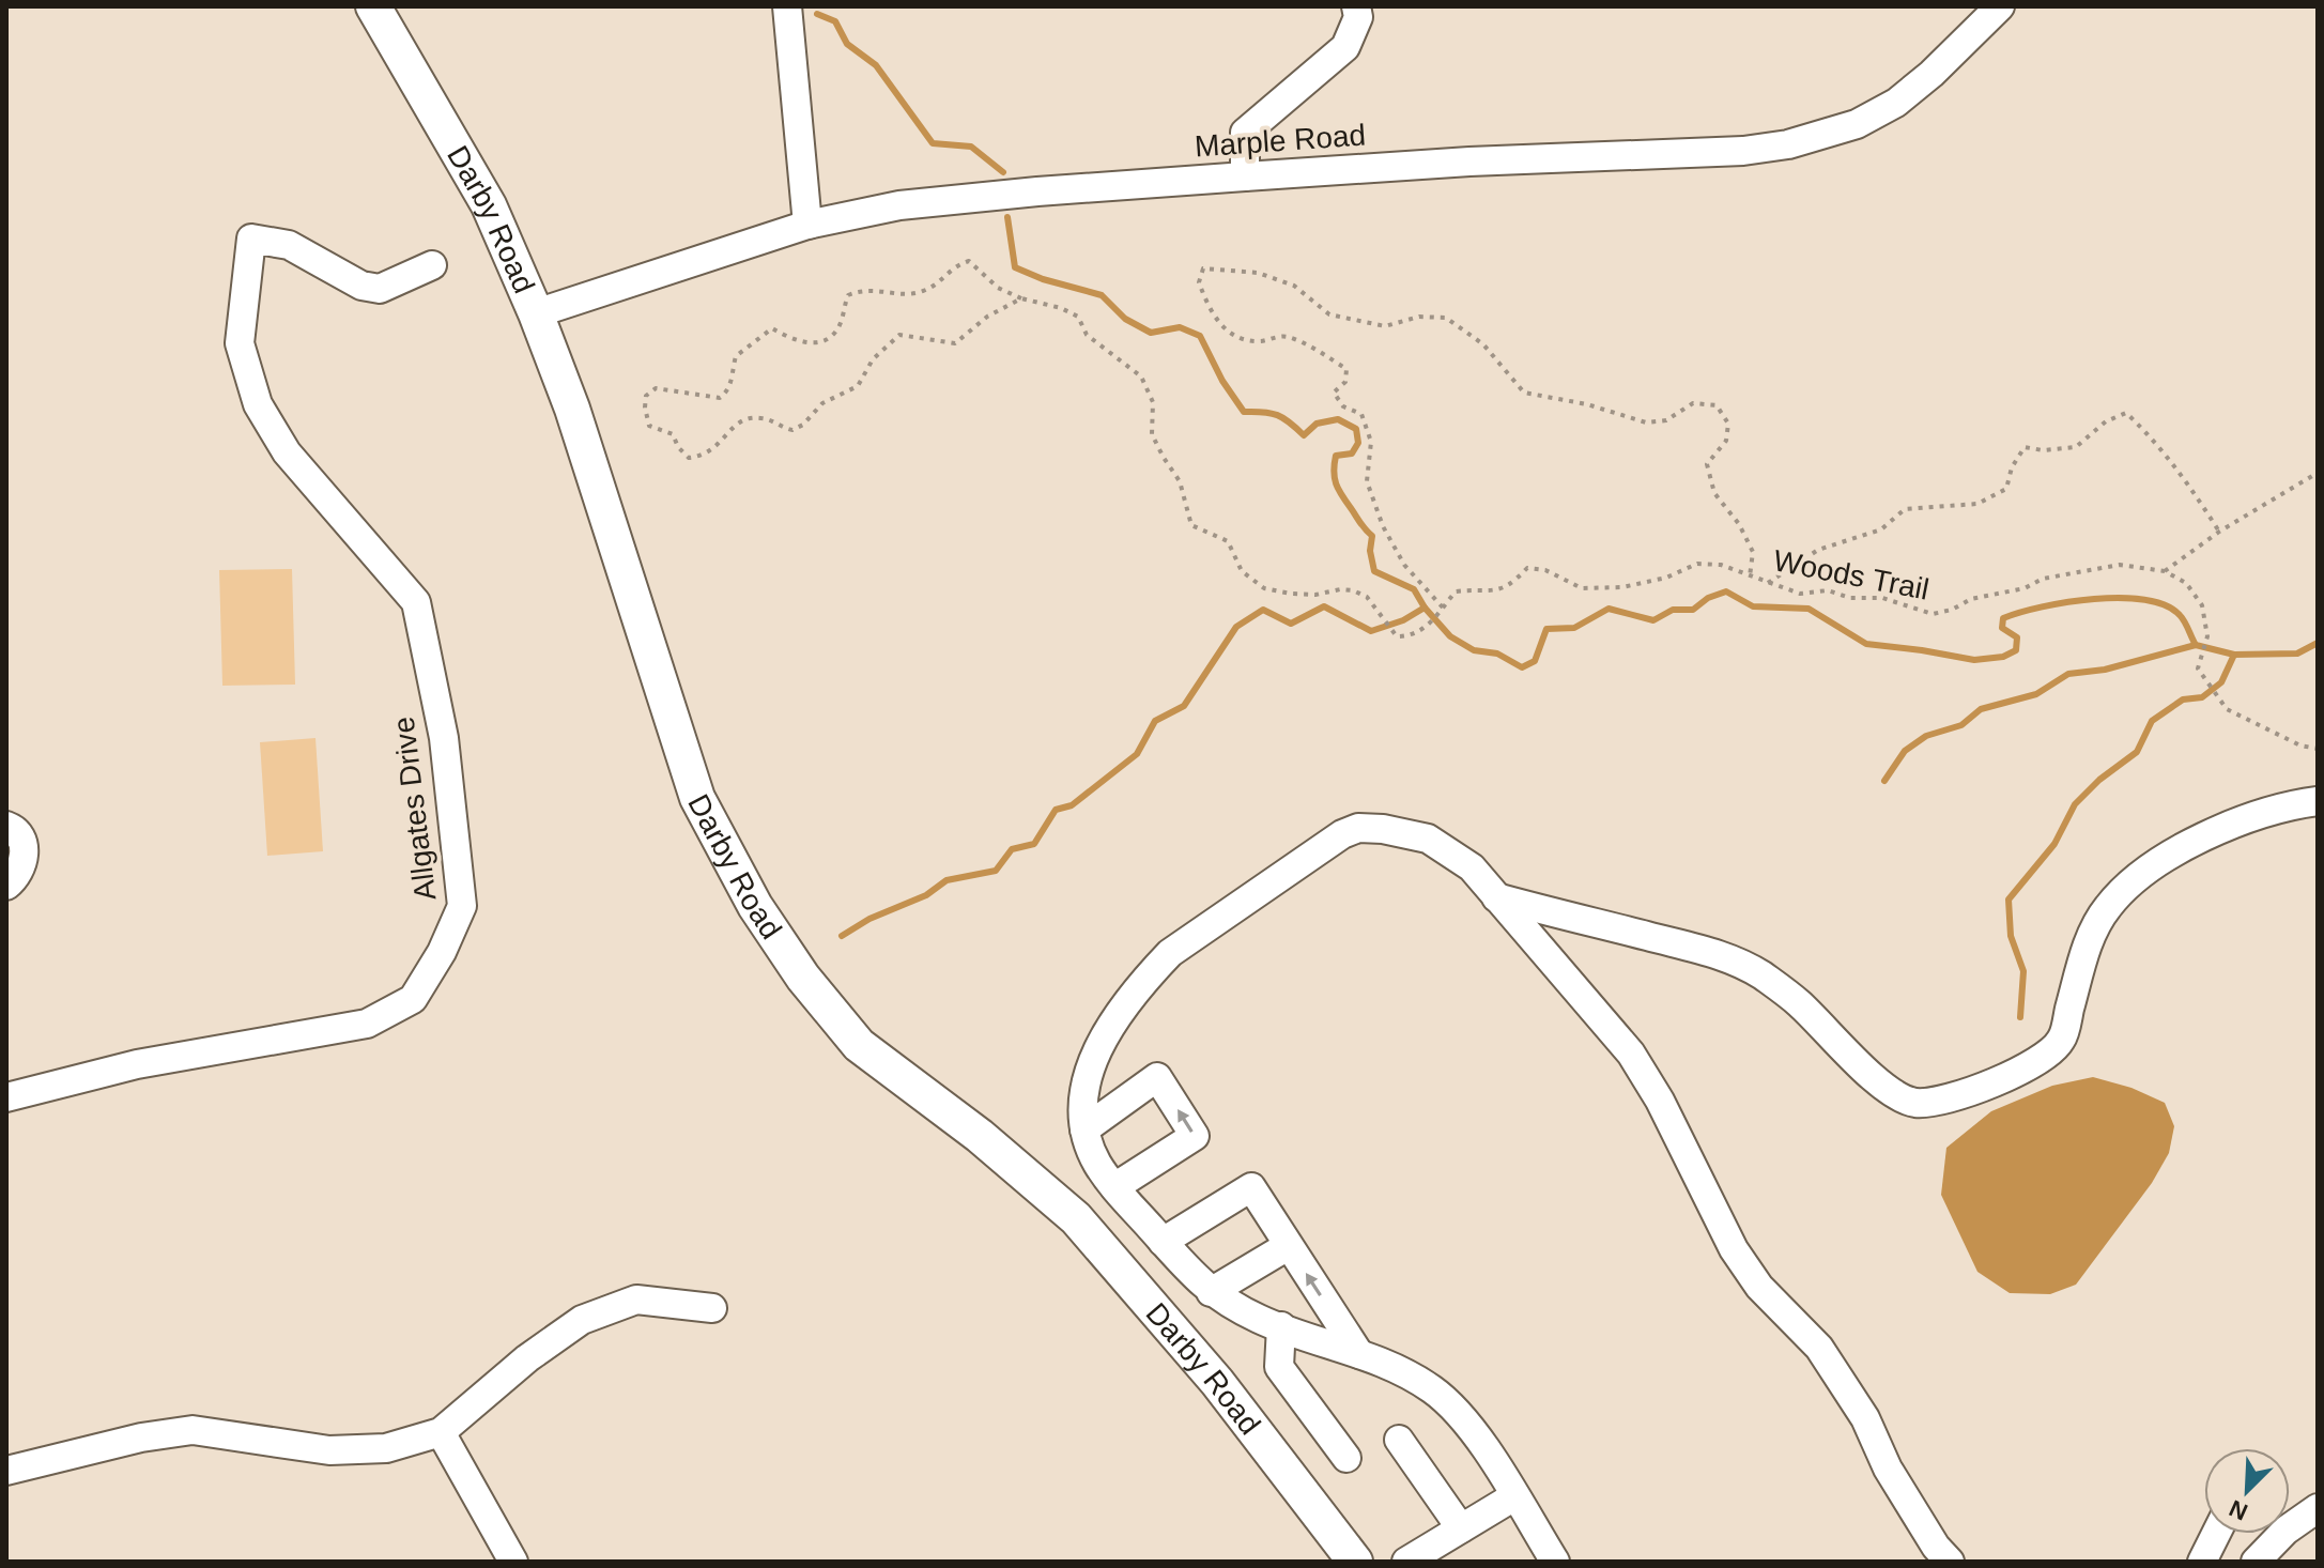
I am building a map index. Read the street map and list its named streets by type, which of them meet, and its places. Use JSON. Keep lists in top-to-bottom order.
{
  "streets": {
    "main road": ["Darby Road"],
    "street": ["Marple Road", "Allgates Drive"],
    "path": ["Woods Trail"]
  },
  "crossings": [
    ["Marple Road", "Darby Road"]
  ],
  "north": "bottom left"
}
